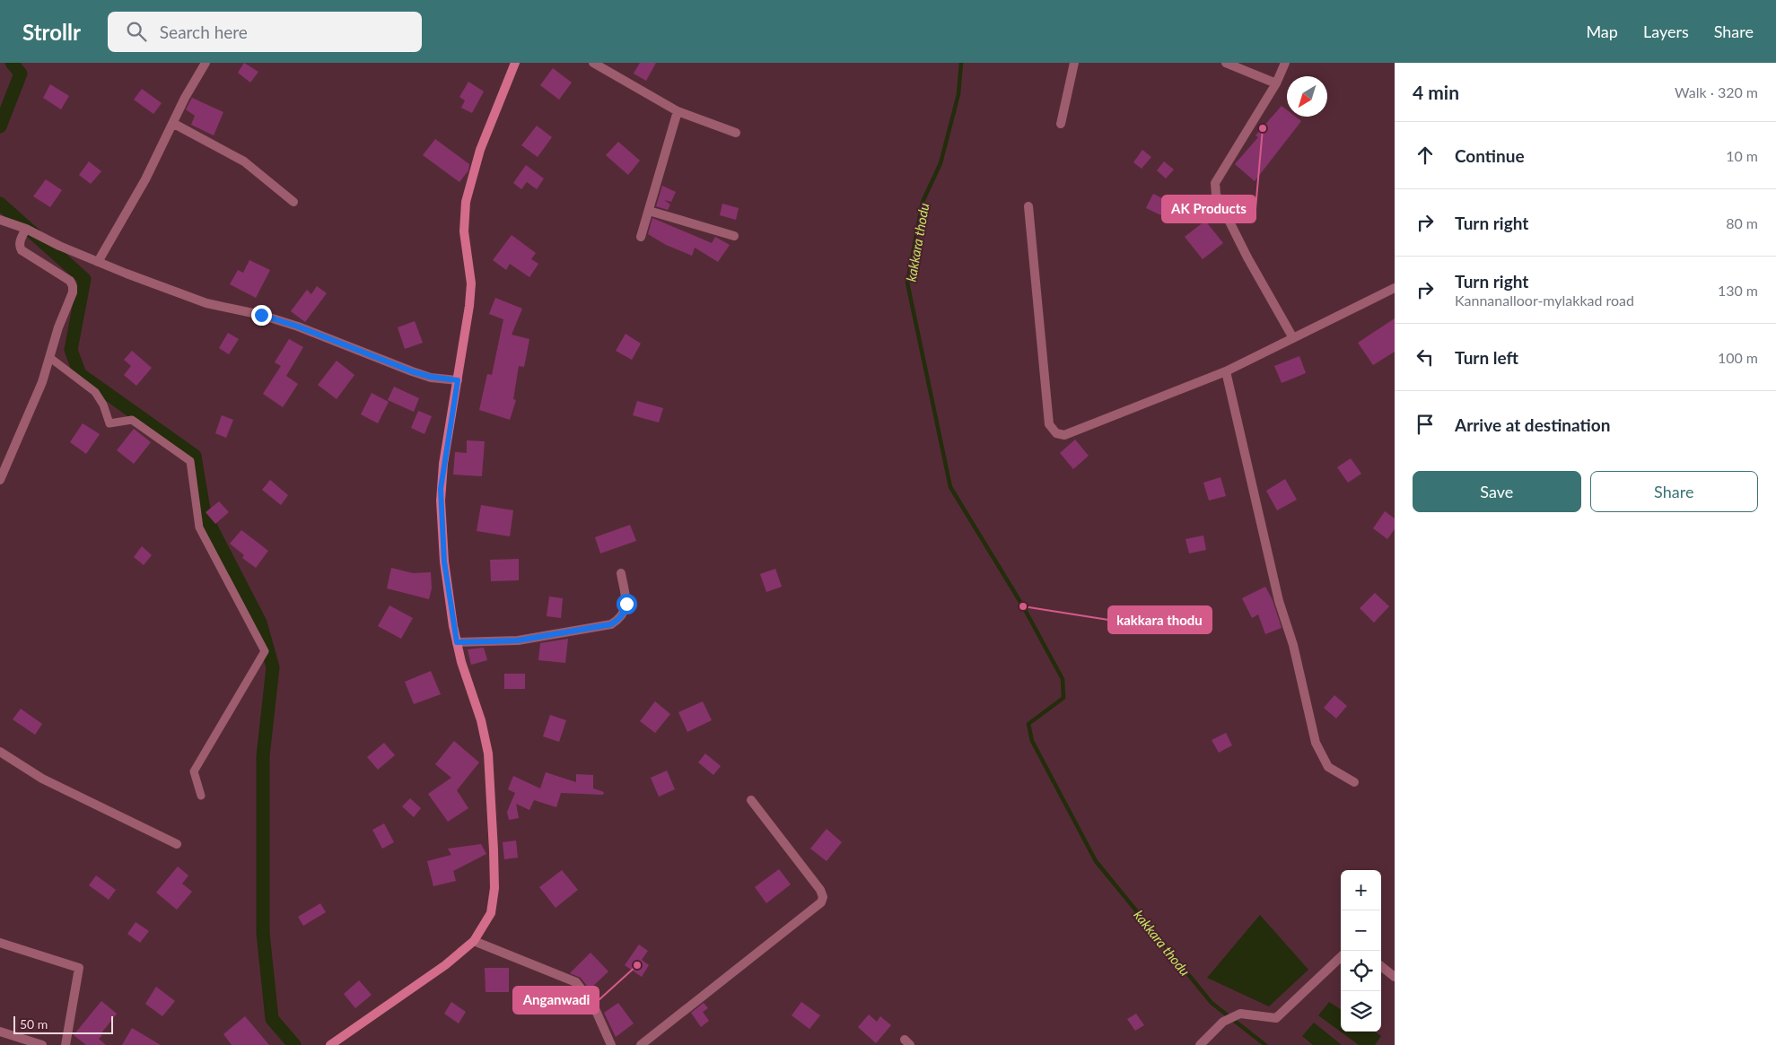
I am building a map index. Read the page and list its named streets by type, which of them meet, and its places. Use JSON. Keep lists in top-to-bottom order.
{
  "water": ["kakkara thodu"],
  "places": ["AK Products", "kakkara thodu", "Anganwadi"],
  "scale_bar": "50 m",
  "north": "bottom left",
  "page": {
    "header": "Strollr",
    "search": "Search here",
    "nav": ["Map", "Layers", "Share"],
    "heading": ["4 min", "Walk · 320 m"],
    "list": [
      ["Continue", "10 m"],
      ["Turn right", "80 m"],
      ["Turn right", "Kannanalloor-mylakkad road", "130 m"],
      ["Turn left", "100 m"],
      "Arrive at destination"
    ],
    "buttons": ["Save", "Share"],
    "map_buttons": ["+", "−"],
    "scale": "50 m"
  }
}
